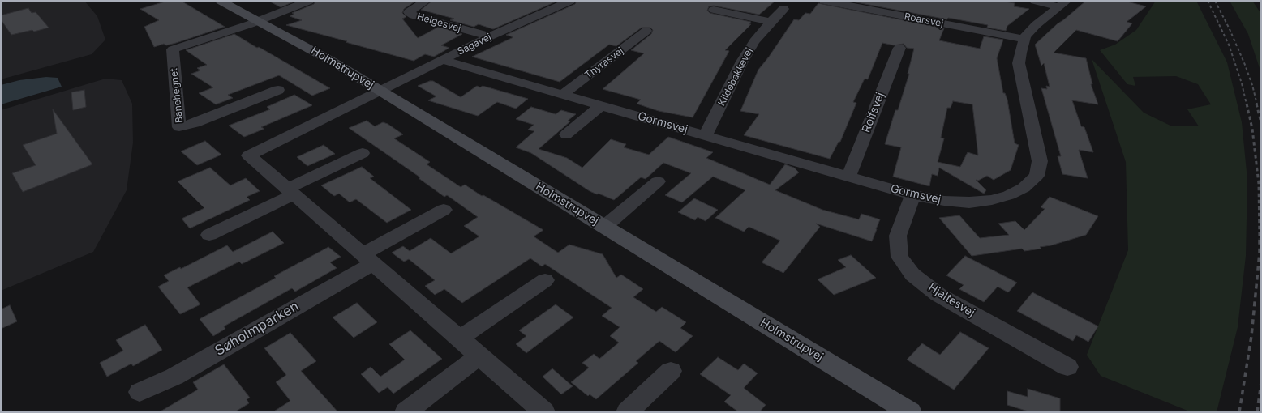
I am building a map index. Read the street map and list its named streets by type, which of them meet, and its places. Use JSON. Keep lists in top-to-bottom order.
{
  "streets": {
    "street": [
      "Roarsvej",
      "Helgesvej",
      "Sagavej",
      "Thyrasvej",
      "Holmstrupvej",
      "Kildebakkevej",
      "Banehegnet",
      "Rolfsvej",
      "Gormsvej",
      "Hjaltesvej",
      "Søholmparken"
    ]
  },
  "crossings": [
    ["Roarsvej", "Gormsvej"],
    ["Helgesvej", "Sagavej"],
    ["Sagavej", "Holmstrupvej"],
    ["Sagavej", "Gormsvej"],
    ["Thyrasvej", "Gormsvej"],
    ["Holmstrupvej", "Banehegnet"],
    ["Kildebakkevej", "Gormsvej"],
    ["Rolfsvej", "Gormsvej"],
    ["Gormsvej", "Hjaltesvej"]
  ]
}
